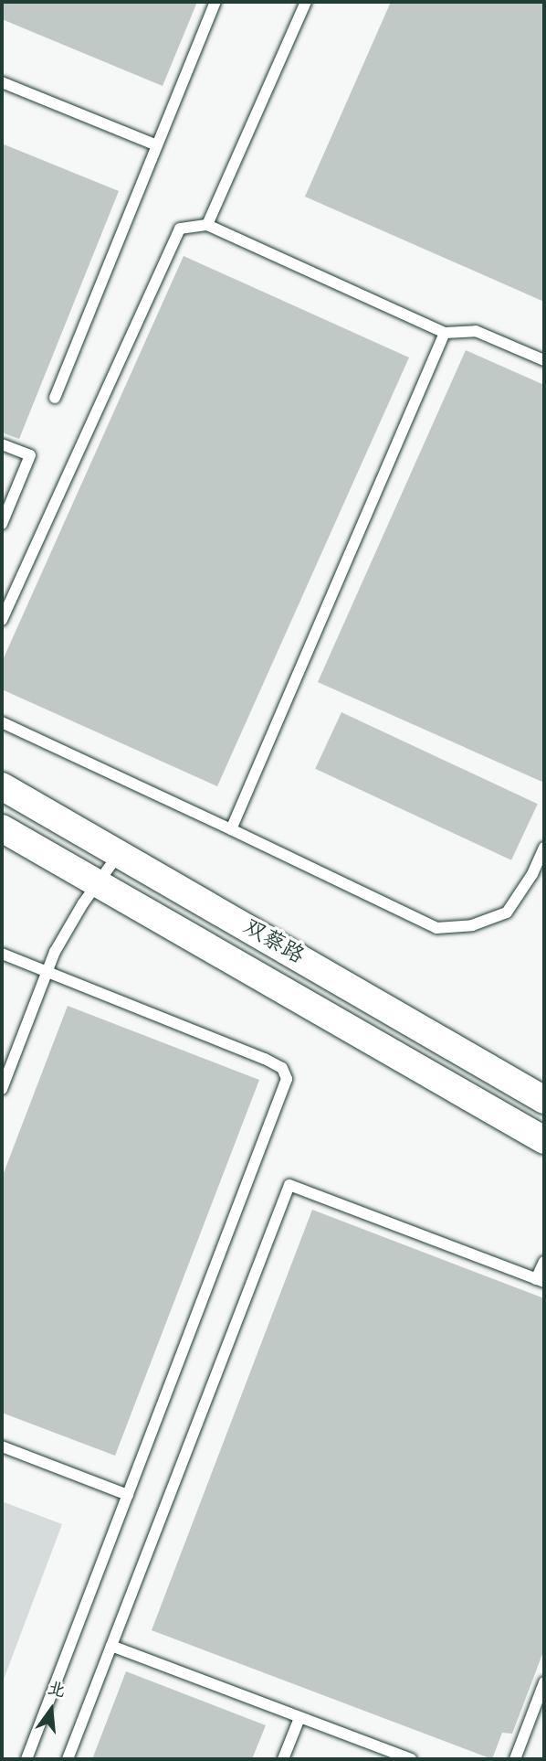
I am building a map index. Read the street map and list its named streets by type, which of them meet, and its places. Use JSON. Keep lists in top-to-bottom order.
{
  "streets": {
    "street": ["双蔡路"]
  },
  "north": "top"
}
